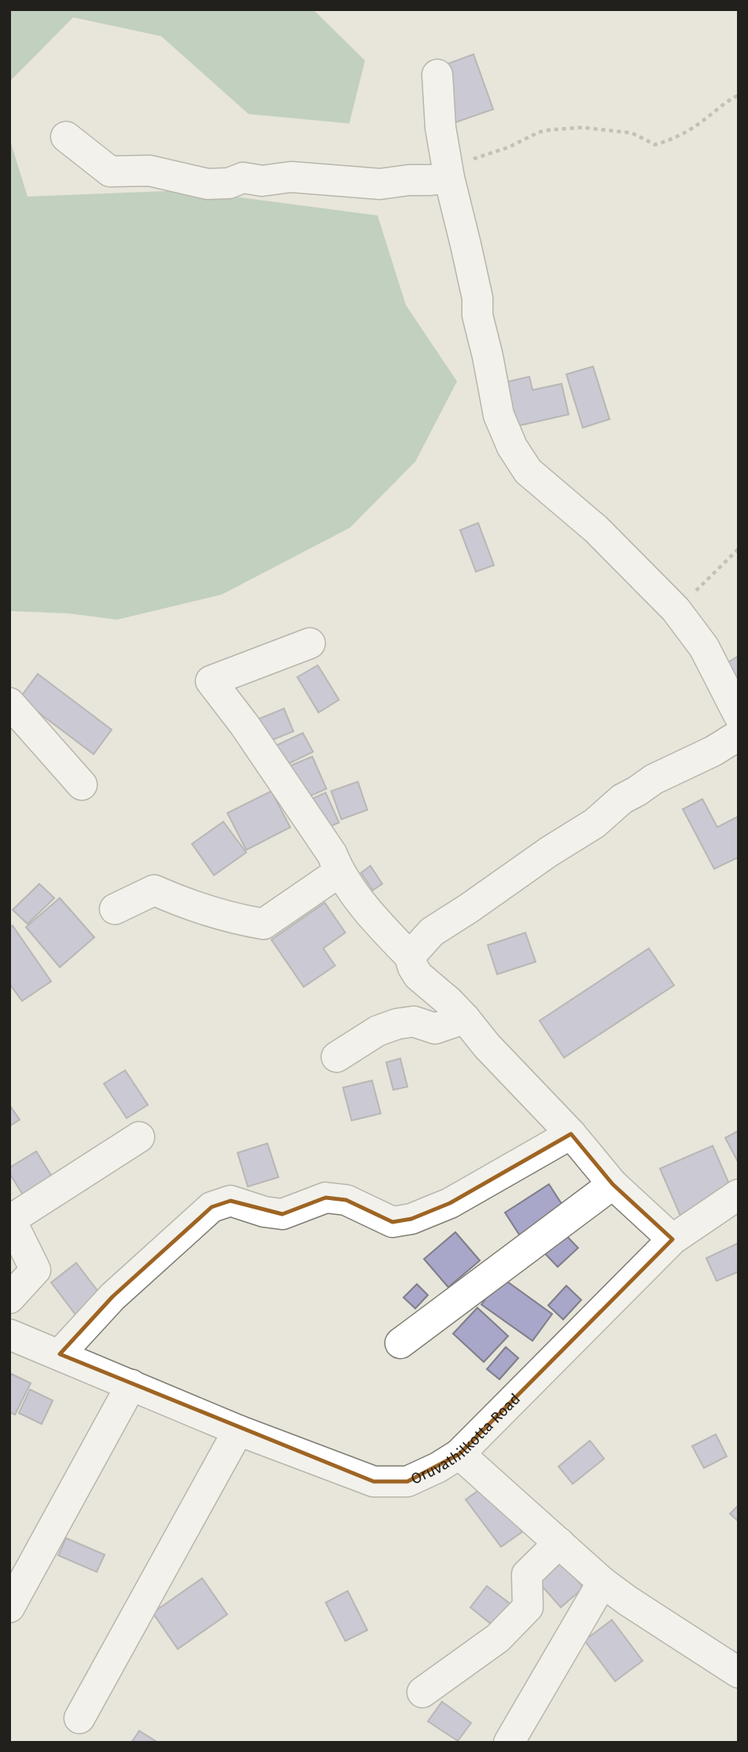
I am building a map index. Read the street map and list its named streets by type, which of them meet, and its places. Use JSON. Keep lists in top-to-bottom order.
{
  "streets": {
    "street": ["Oruvathilkotta Road"]
  }
}
